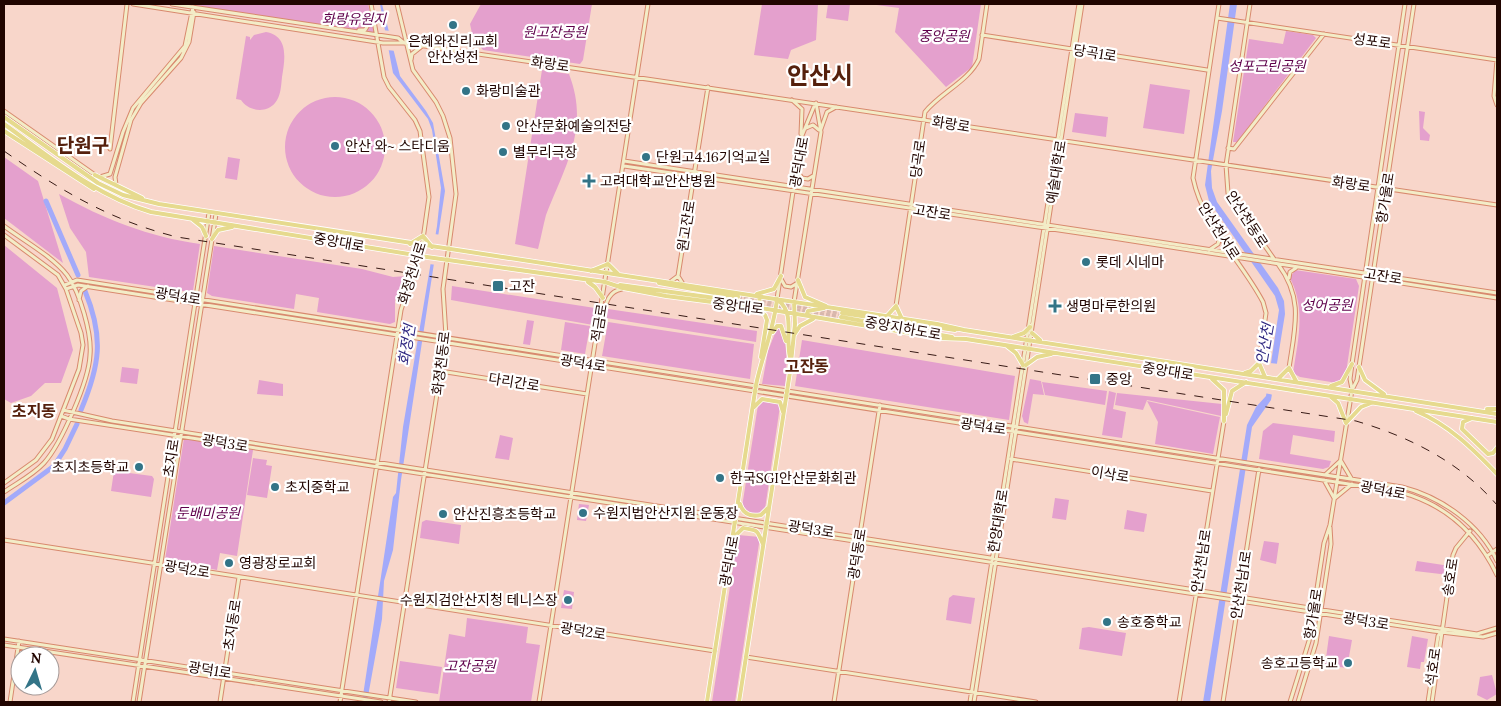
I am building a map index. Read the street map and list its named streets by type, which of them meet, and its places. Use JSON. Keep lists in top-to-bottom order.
{
  "streets": {
    "main road": ["광덕대로", "중앙대로", "중앙지하도로"],
    "street": [
      "성포로",
      "당곡1로",
      "화랑로",
      "당곡로",
      "예술대학로",
      "항가울로",
      "고잔로",
      "안산천동로",
      "원고잔로",
      "안산천서로",
      "화정천서로",
      "광덕4로",
      "적금로",
      "화정천동로",
      "다리간로",
      "광덕3로",
      "초지로",
      "이삭로",
      "한양대학로",
      "광덕동로",
      "안산천남로",
      "광덕2로",
      "송호로",
      "안산천남1로",
      "초지동로",
      "석호로",
      "광덕1로"
    ]
  },
  "crossings": [
    ["성포로", "항가울로"],
    ["성포로", "안산천동로"],
    ["성포로", "안산천서로"],
    ["당곡1로", "당곡로"],
    ["당곡1로", "예술대학로"],
    ["당곡1로", "안산천서로"],
    ["화랑로", "당곡로"],
    ["화랑로", "광덕대로"],
    ["화랑로", "예술대학로"],
    ["화랑로", "항가울로"],
    ["화랑로", "안산천동로"],
    ["화랑로", "원고잔로"],
    ["화랑로", "안산천서로"],
    ["화랑로", "화정천서로"],
    ["화랑로", "적금로"],
    ["화랑로", "화정천동로"],
    ["당곡로", "고잔로"],
    ["광덕대로", "고잔로"],
    ["광덕대로", "중앙대로"],
    ["광덕대로", "광덕4로"],
    ["광덕대로", "광덕3로"],
    ["광덕대로", "광덕2로"],
    ["예술대학로", "고잔로"],
    ["예술대학로", "중앙대로"],
    ["예술대학로", "한양대학로"],
    ["항가울로", "고잔로"],
    ["항가울로", "중앙대로"],
    ["항가울로", "광덕4로"],
    ["항가울로", "광덕3로"],
    ["고잔로", "안산천동로"],
    ["고잔로", "원고잔로"],
    ["고잔로", "안산천서로"],
    ["고잔로", "적금로"],
    ["중앙대로", "화정천서로"],
    ["중앙대로", "적금로"],
    ["중앙대로", "중앙지하도로"],
    ["중앙대로", "화정천동로"],
    ["중앙대로", "초지로"],
    ["중앙대로", "한양대학로"],
    ["화정천서로", "광덕4로"],
    ["화정천서로", "광덕3로"],
    ["화정천서로", "광덕2로"],
    ["화정천서로", "광덕1로"],
    ["광덕4로", "적금로"],
    ["광덕4로", "화정천동로"],
    ["광덕4로", "초지로"],
    ["광덕4로", "한양대학로"],
    ["광덕4로", "광덕동로"],
    ["광덕4로", "안산천남로"],
    ["광덕4로", "송호로"],
    ["광덕4로", "안산천남1로"],
    ["적금로", "다리간로"],
    ["적금로", "광덕3로"],
    ["적금로", "광덕2로"],
    ["화정천동로", "다리간로"],
    ["화정천동로", "광덕3로"],
    ["화정천동로", "광덕2로"],
    ["화정천동로", "광덕1로"],
    ["광덕3로", "초지로"],
    ["광덕3로", "한양대학로"],
    ["광덕3로", "광덕동로"],
    ["광덕3로", "안산천남로"],
    ["광덕3로", "송호로"],
    ["광덕3로", "안산천남1로"],
    ["광덕3로", "석호로"],
    ["초지로", "광덕2로"],
    ["초지로", "광덕1로"],
    ["이삭로", "한양대학로"],
    ["이삭로", "안산천남로"],
    ["광덕2로", "초지동로"],
    ["송호로", "석호로"],
    ["초지동로", "광덕1로"]
  ],
  "districts": [
    "안산시",
    "단원구",
    "고잔동",
    "초지동"
  ],
  "water": ["안산천", "화정천"],
  "parks": [
    "화랑유원지",
    "원고잔공원",
    "중앙공원",
    "성포근린공원",
    "성어공원",
    "둔배미공원",
    "고잔공원"
  ],
  "places": {
    "other": [
      "은혜와진리교회 안산성전",
      "화랑미술관",
      "안산문화예술의전당",
      "안산 와~ 스타디움",
      "별무리극장",
      "단원고4.16기억교실",
      "롯데 시네마",
      "초지초등학교",
      "한국SGI안산문화회관",
      "초지중학교",
      "수원지법안산지원 운동장",
      "안산진흥초등학교",
      "영광장로교회",
      "수원지검안산지청 테니스장",
      "송호중학교",
      "송호고등학교"
    ],
    "health": ["고려대학교안산병원", "생명마루한의원"],
    "transit": ["고잔", "중앙"]
  },
  "north": "top"
}
